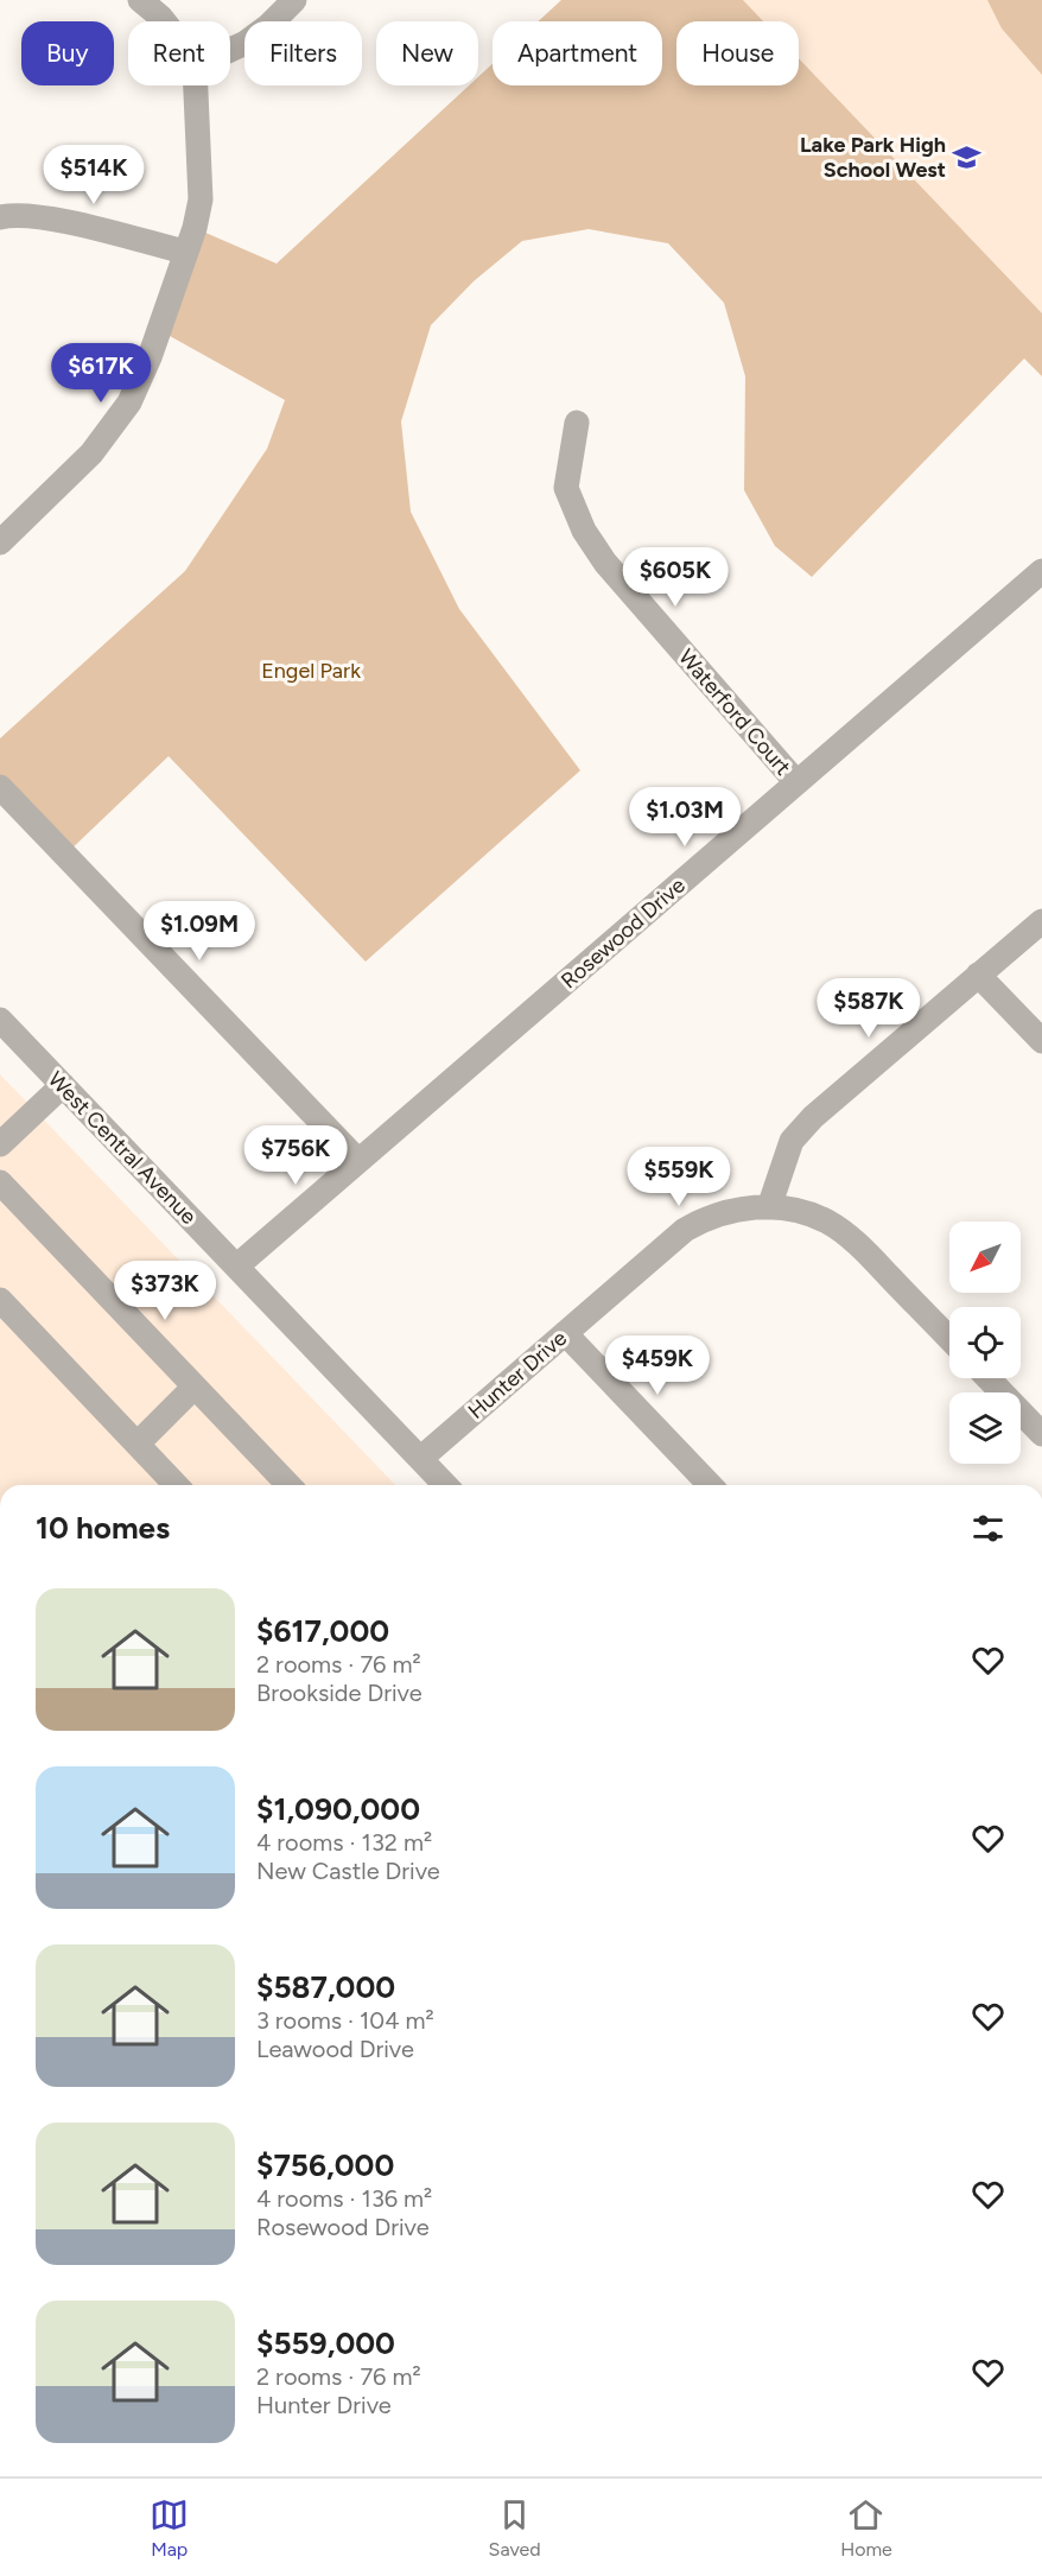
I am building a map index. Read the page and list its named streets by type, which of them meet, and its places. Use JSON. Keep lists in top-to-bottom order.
{
  "streets": {
    "street": [
      "Waterford Court",
      "Rosewood Drive",
      "West Central Avenue",
      "Hunter Drive"
    ]
  },
  "crossings": [
    ["Waterford Court", "Rosewood Drive"],
    ["Rosewood Drive", "West Central Avenue"],
    ["West Central Avenue", "Hunter Drive"]
  ],
  "parks": ["Engel Park"],
  "places": {
    "school or university": ["Lake Park High School West"]
  },
  "north": "bottom left",
  "page": {
    "chip": [
      "Buy",
      "Rent",
      "Filters",
      "New",
      "Apartment",
      "House"
    ],
    "price": [
      "$514K",
      "$617K",
      "$605K",
      "$1.03M",
      "$1.09M",
      "$587K",
      "$756K",
      "$559K",
      "$373K",
      "$459K"
    ],
    "heading": "10 homes",
    "list": [
      {
        "name": "$617,000",
        "note": "2 rooms · 76 m² · Brookside Drive"
      },
      {
        "name": "$1,090,000",
        "note": "4 rooms · 132 m² · New Castle Drive"
      },
      {
        "name": "$587,000",
        "note": "3 rooms · 104 m² · Leawood Drive"
      },
      {
        "name": "$756,000",
        "note": "4 rooms · 136 m² · Rosewood Drive"
      },
      {
        "name": "$559,000",
        "note": "2 rooms · 76 m² · Hunter Drive"
      }
    ],
    "tabs": ["Map", "Saved", "Home"]
  }
}
